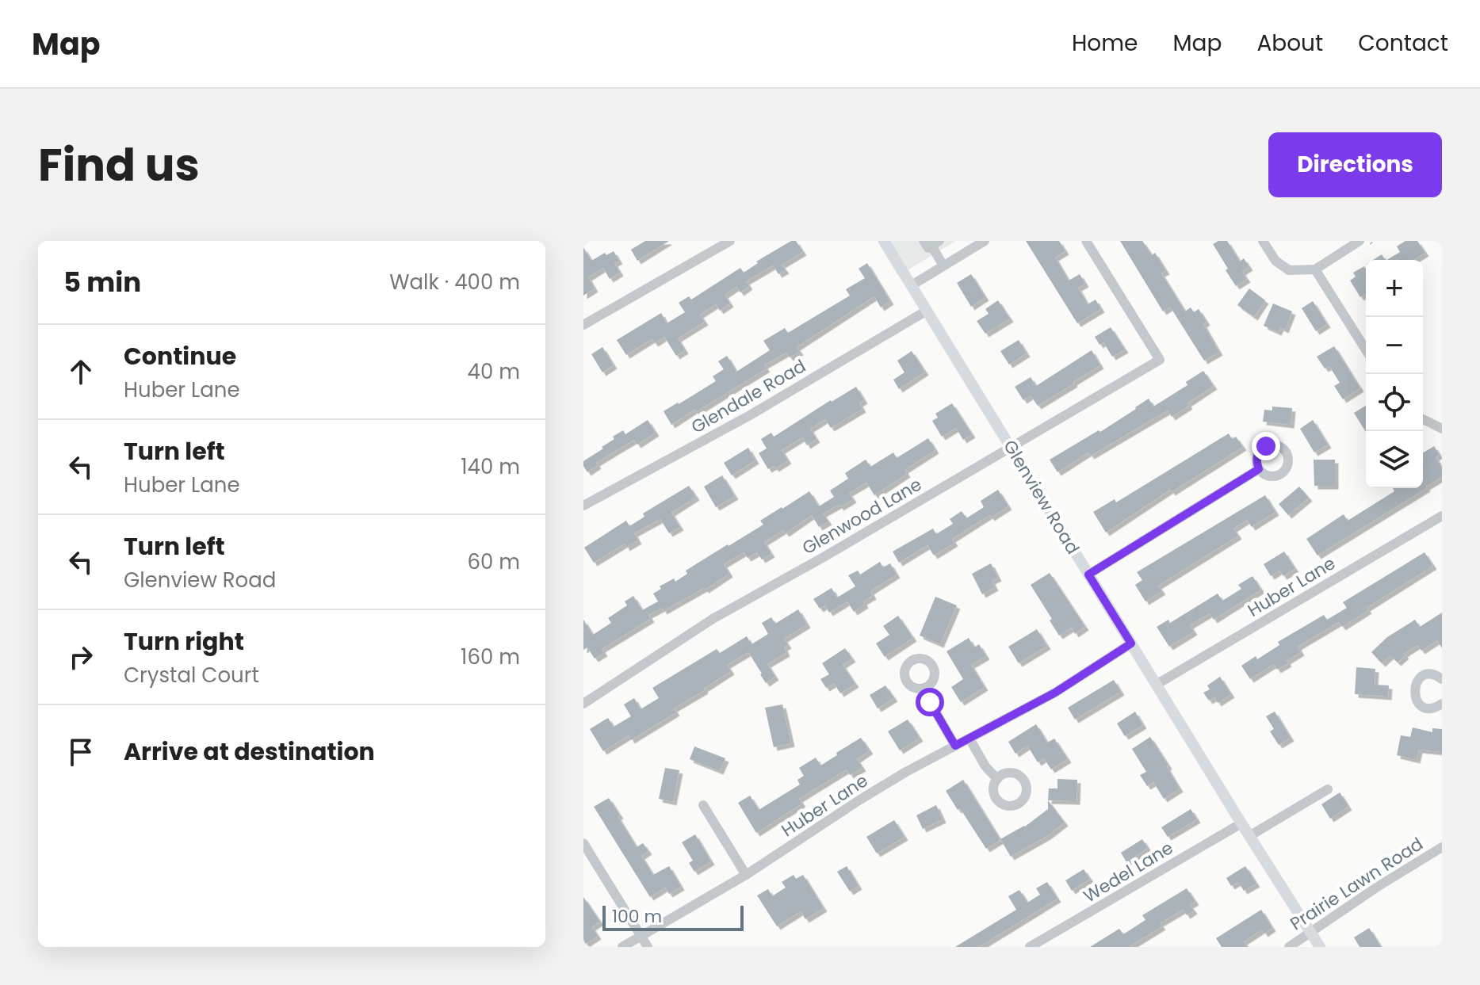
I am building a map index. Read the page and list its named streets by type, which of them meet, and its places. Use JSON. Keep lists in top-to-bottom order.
{
  "streets": {
    "main road": ["Glenview Road"],
    "street": [
      "Glendale Road",
      "Glenwood Lane",
      "Huber Lane",
      "Wedel Lane",
      "Prairie Lawn Road"
    ]
  },
  "crossings": [
    ["Glendale Road", "Glenview Road"],
    ["Glenview Road", "Glenwood Lane"],
    ["Glenview Road", "Huber Lane"],
    ["Glenview Road", "Wedel Lane"],
    ["Glenview Road", "Prairie Lawn Road"]
  ],
  "scale_bar": "100 m",
  "page": {
    "header": "Map",
    "nav": [
      "Home",
      "Map",
      "About",
      "Contact"
    ],
    "title": "Find us",
    "buttons": "Directions",
    "heading": ["5 min", "Walk · 400 m"],
    "map_buttons": ["+", "−"],
    "list": [
      ["Continue", "Huber Lane", "40 m"],
      ["Turn left", "Huber Lane", "140 m"],
      ["Turn left", "Glenview Road", "60 m"],
      ["Turn right", "Crystal Court", "160 m"],
      "Arrive at destination"
    ],
    "scale": "100 m"
  }
}
